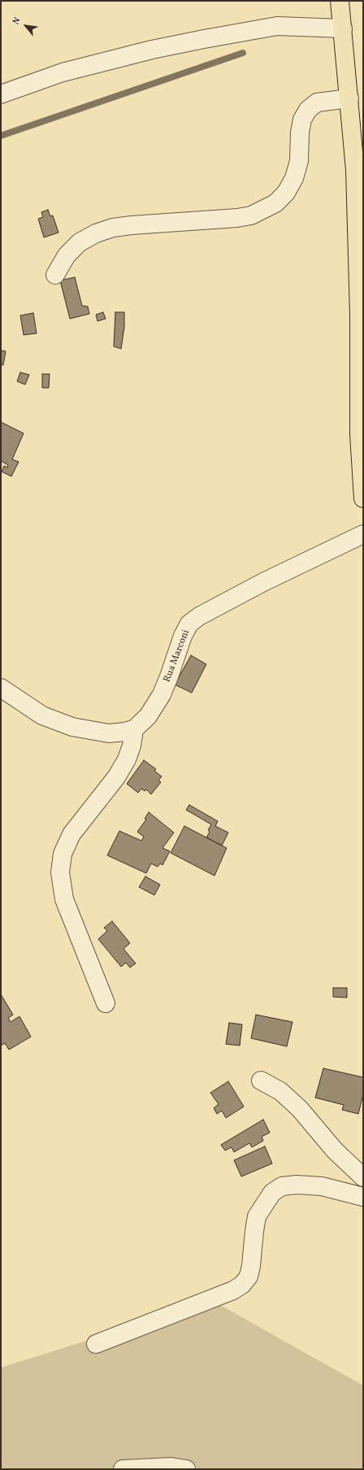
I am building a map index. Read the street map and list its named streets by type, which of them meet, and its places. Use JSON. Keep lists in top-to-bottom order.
{
  "streets": {
    "street": ["Rua Marconi"]
  },
  "north": "top left"
}
